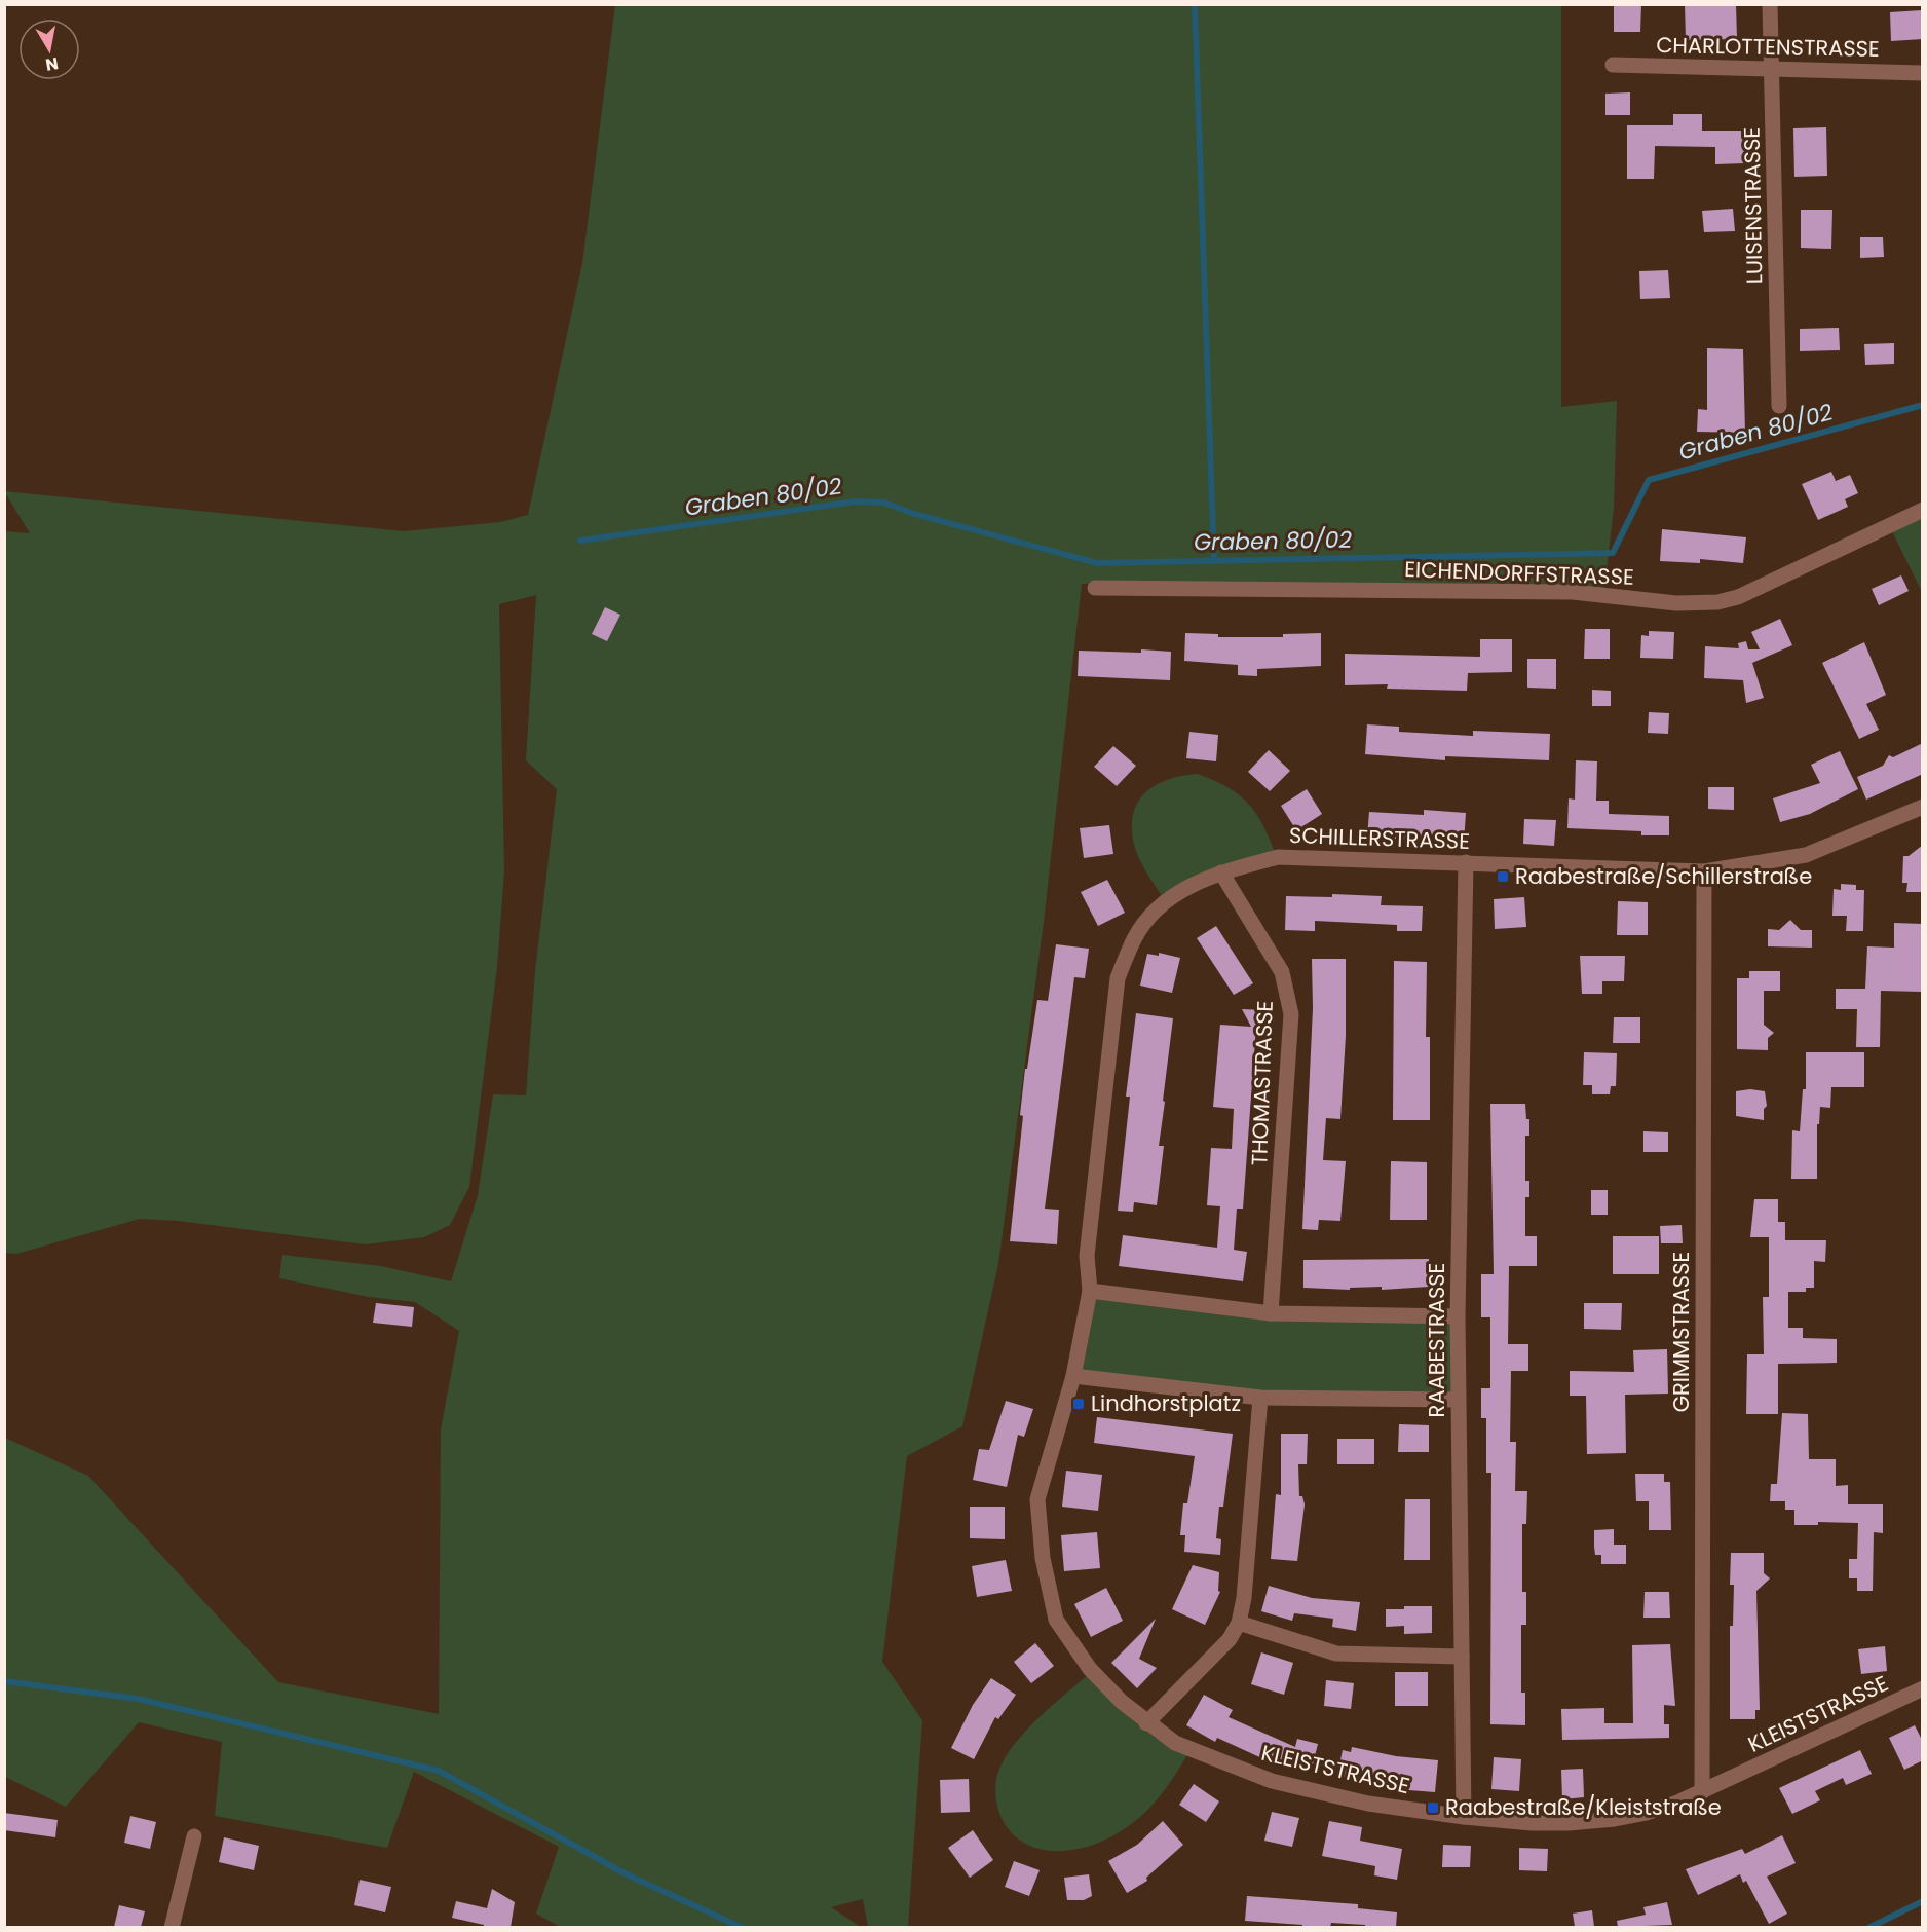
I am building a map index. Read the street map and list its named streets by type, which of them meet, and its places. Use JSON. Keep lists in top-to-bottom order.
{
  "streets": {
    "street": [
      "CHARLOTTENSTRASSE",
      "LUISENSTRASSE",
      "EICHENDORFFSTRASSE",
      "SCHILLERSTRASSE",
      "THOMASTRASSE",
      "GRIMMSTRASSE",
      "RAABESTRASSE",
      "KLEISTSTRASSE"
    ]
  },
  "crossings": [
    ["CHARLOTTENSTRASSE", "LUISENSTRASSE"],
    ["SCHILLERSTRASSE", "THOMASTRASSE"],
    ["SCHILLERSTRASSE", "GRIMMSTRASSE"],
    ["SCHILLERSTRASSE", "RAABESTRASSE"],
    ["GRIMMSTRASSE", "KLEISTSTRASSE"],
    ["RAABESTRASSE", "KLEISTSTRASSE"]
  ],
  "water": ["Graben 80/02"],
  "places": {
    "transit": ["Raabestraße/Schillerstraße", "Lindhorstplatz", "Raabestraße/Kleiststraße"]
  },
  "north": "bottom"
}
